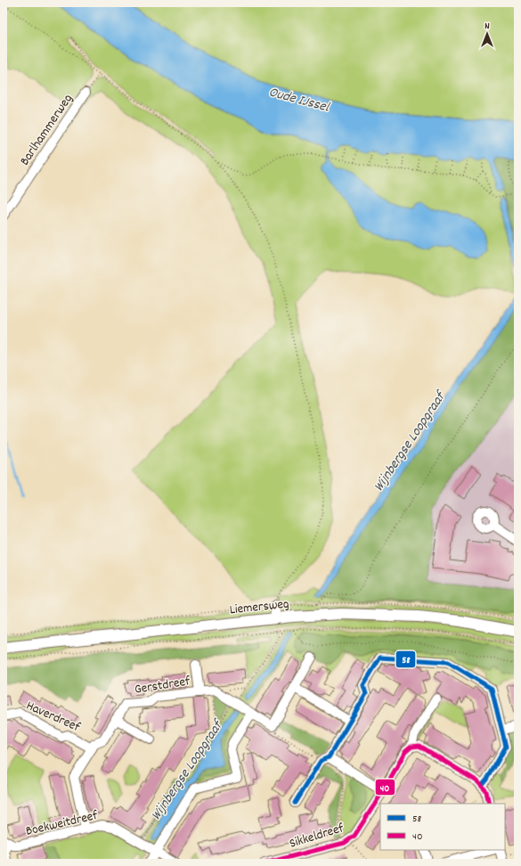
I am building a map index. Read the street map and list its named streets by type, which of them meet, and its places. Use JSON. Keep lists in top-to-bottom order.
{
  "streets": {
    "main road": ["Liemersweg"],
    "street": [
      "Barlhammerweg",
      "Gerstdreef",
      "Haverdreef",
      "Boekweitdreef",
      "Sikkeldreef"
    ]
  },
  "crossings": [
    ["Gerstdreef", "Haverdreef"],
    ["Gerstdreef", "Boekweitdreef"]
  ],
  "water": ["Oude IJssel", "Wijnbergse Loopgraaf"],
  "lines": ["transit line 58", "transit line 40"],
  "legend": ["58", "40"],
  "north": "top"
}
